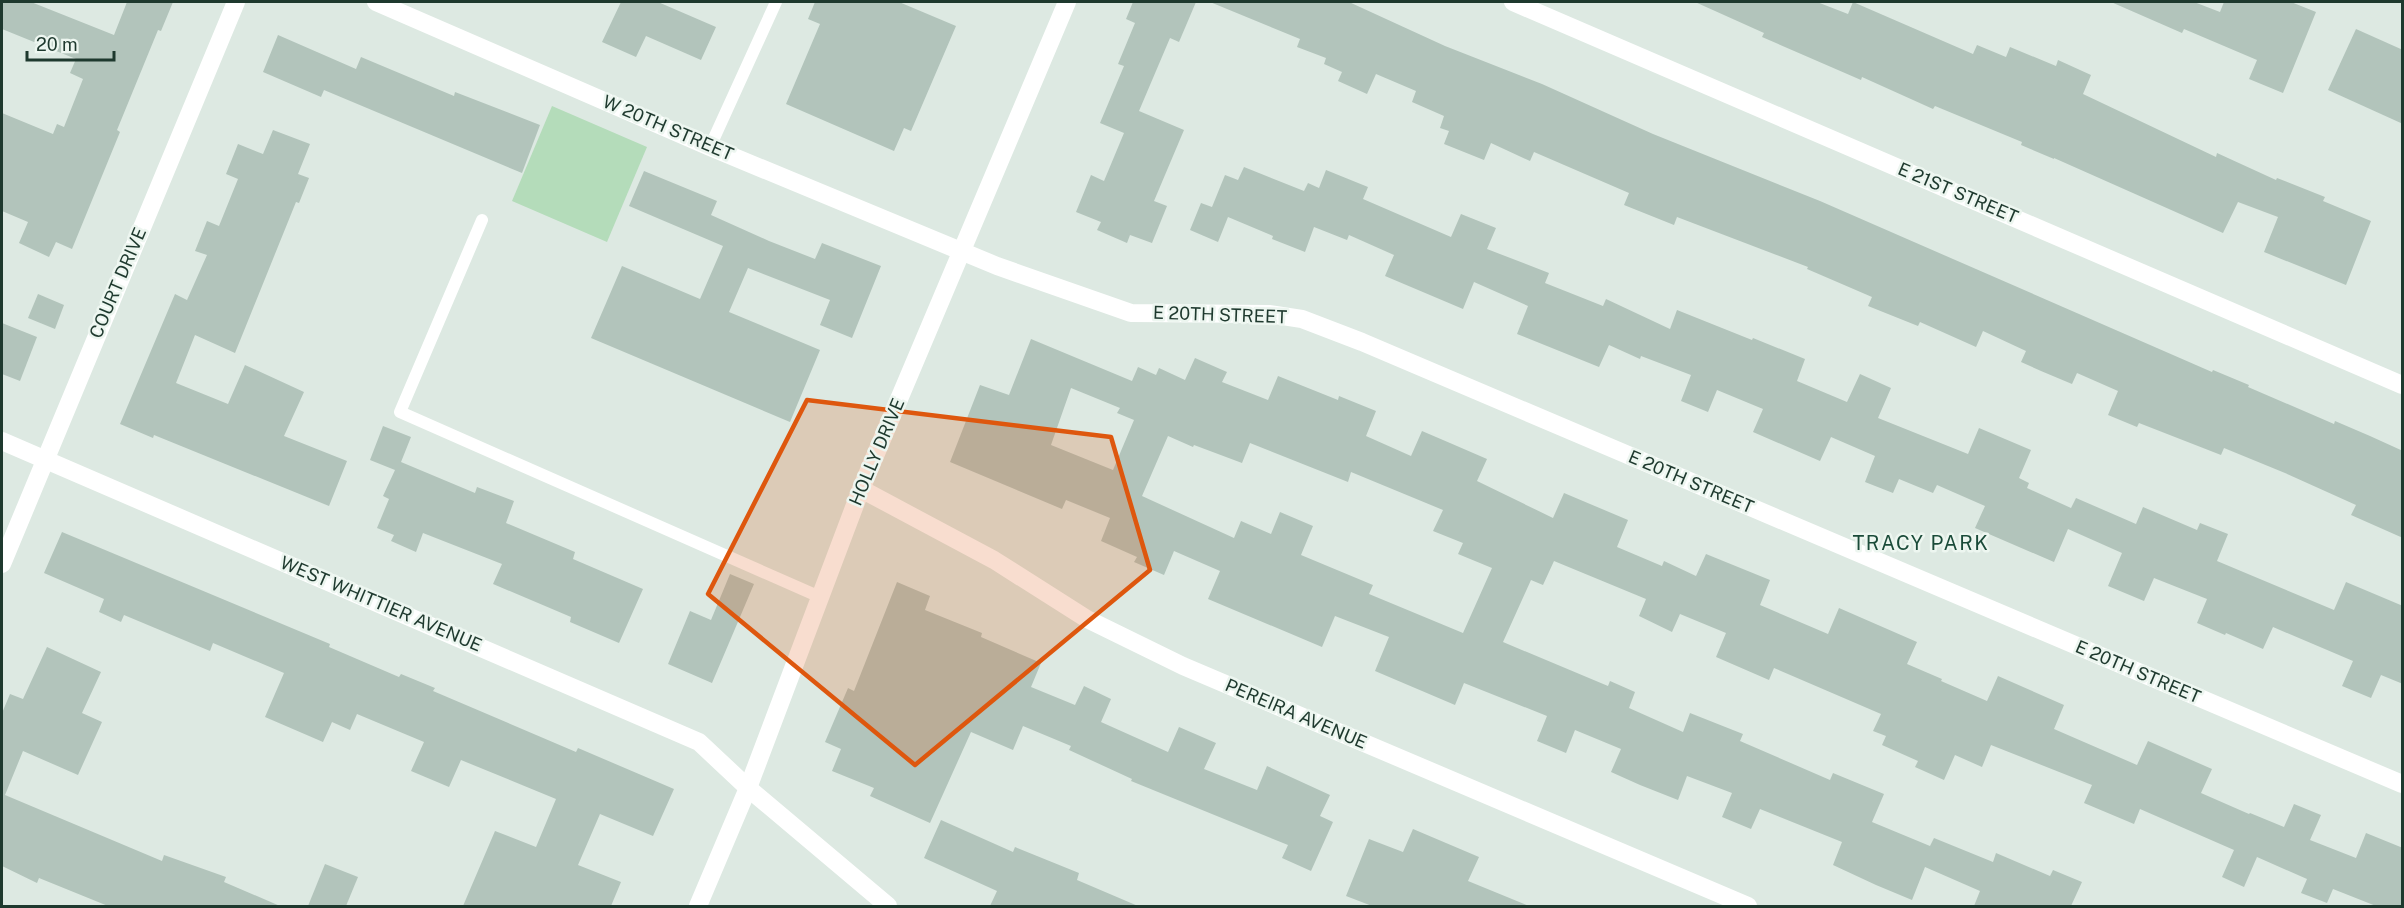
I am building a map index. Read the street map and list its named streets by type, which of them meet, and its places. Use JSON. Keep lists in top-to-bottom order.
{
  "streets": {
    "street": [
      "W 20TH STREET",
      "E 21ST STREET",
      "COURT DRIVE",
      "E 20TH STREET",
      "HOLLY DRIVE",
      "WEST WHITTIER AVENUE",
      "PEREIRA AVENUE"
    ]
  },
  "crossings": [
    ["W 20TH STREET", "E 20TH STREET"],
    ["W 20TH STREET", "HOLLY DRIVE"],
    ["COURT DRIVE", "WEST WHITTIER AVENUE"],
    ["E 20TH STREET", "HOLLY DRIVE"],
    ["HOLLY DRIVE", "WEST WHITTIER AVENUE"],
    ["HOLLY DRIVE", "PEREIRA AVENUE"]
  ],
  "districts": ["TRACY PARK"],
  "scale_bar": "20 m"
}
